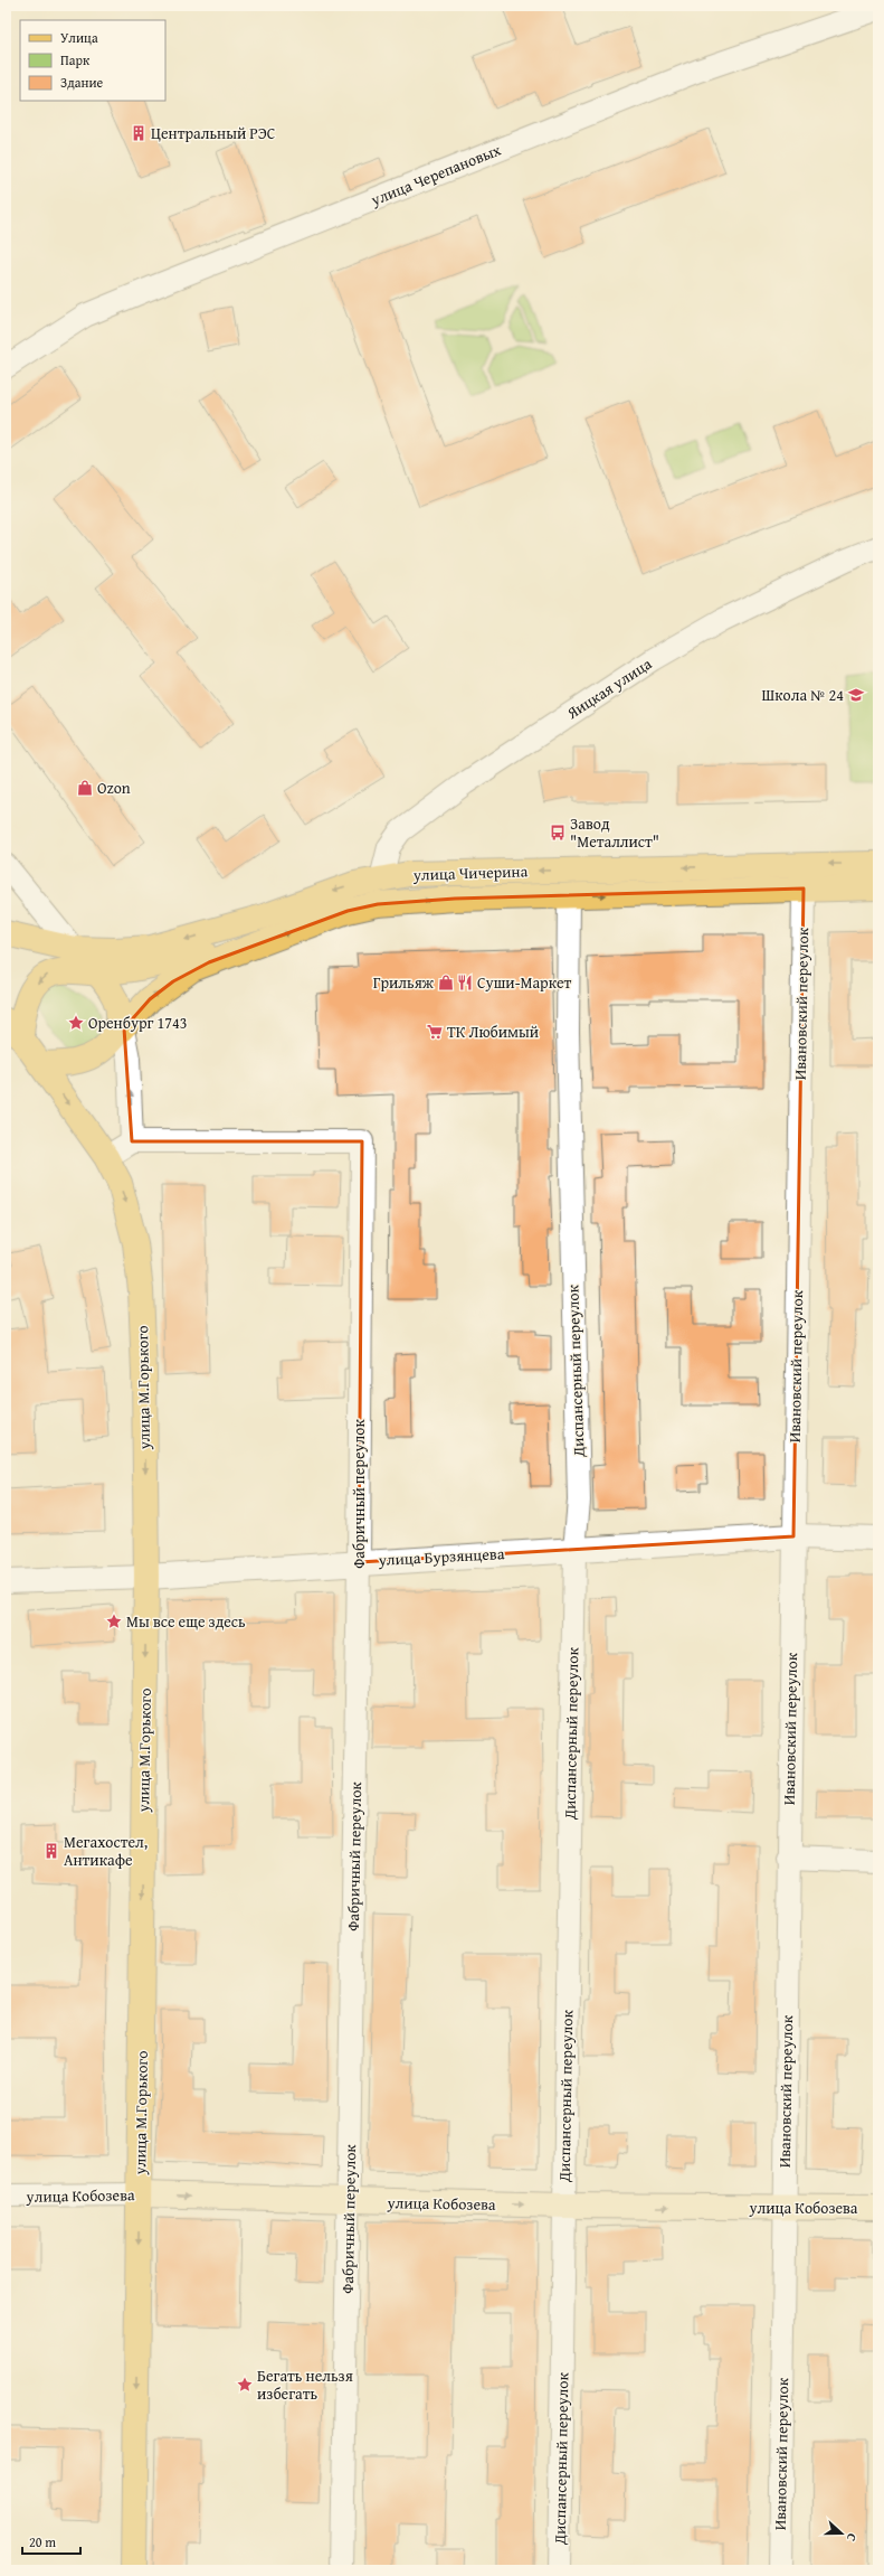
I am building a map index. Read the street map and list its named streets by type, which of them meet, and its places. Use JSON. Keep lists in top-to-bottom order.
{
  "streets": {
    "main road": ["улица Чичерина", "улица М.Горького", "улица Кобозева"],
    "street": [
      "улица Черепановых",
      "Яицкая улица",
      "Ивановский переулок",
      "Диспансерный переулок",
      "Фабричный переулок",
      "улица Бурзянцева"
    ]
  },
  "crossings": [
    ["Яицкая улица", "улица Чичерина"],
    ["улица Чичерина", "Ивановский переулок"],
    ["улица Чичерина", "Диспансерный переулок"],
    ["улица Чичерина", "улица М.Горького"],
    ["Ивановский переулок", "улица Бурзянцева"],
    ["Ивановский переулок", "улица Кобозева"],
    ["Диспансерный переулок", "улица Бурзянцева"],
    ["Диспансерный переулок", "улица Кобозева"],
    ["улица М.Горького", "улица Бурзянцева"],
    ["улица М.Горького", "улица Кобозева"],
    ["Фабричный переулок", "улица Бурзянцева"],
    ["Фабричный переулок", "улица Кобозева"]
  ],
  "one_way": ["улица М.Горького", "улица Кобозева"],
  "places": {
    "building": ["Центральный РЭС", "Мегахостел, Антикафе"],
    "school or university": ["Школа № 24"],
    "shop": ["Ozon", "Грильяж"],
    "bus stop": ["Завод \"Металлист\""],
    "restaurant": ["Суши-Маркет"],
    "place": ["Оренбург 1743", "Мы все еще здесь", "Бегать нельзя избегать"],
    "supermarket": ["ТК Любимый"]
  },
  "legend": ["Улица", "Парк", "Здание"],
  "scale_bar": "20 m",
  "north": "right"
}
